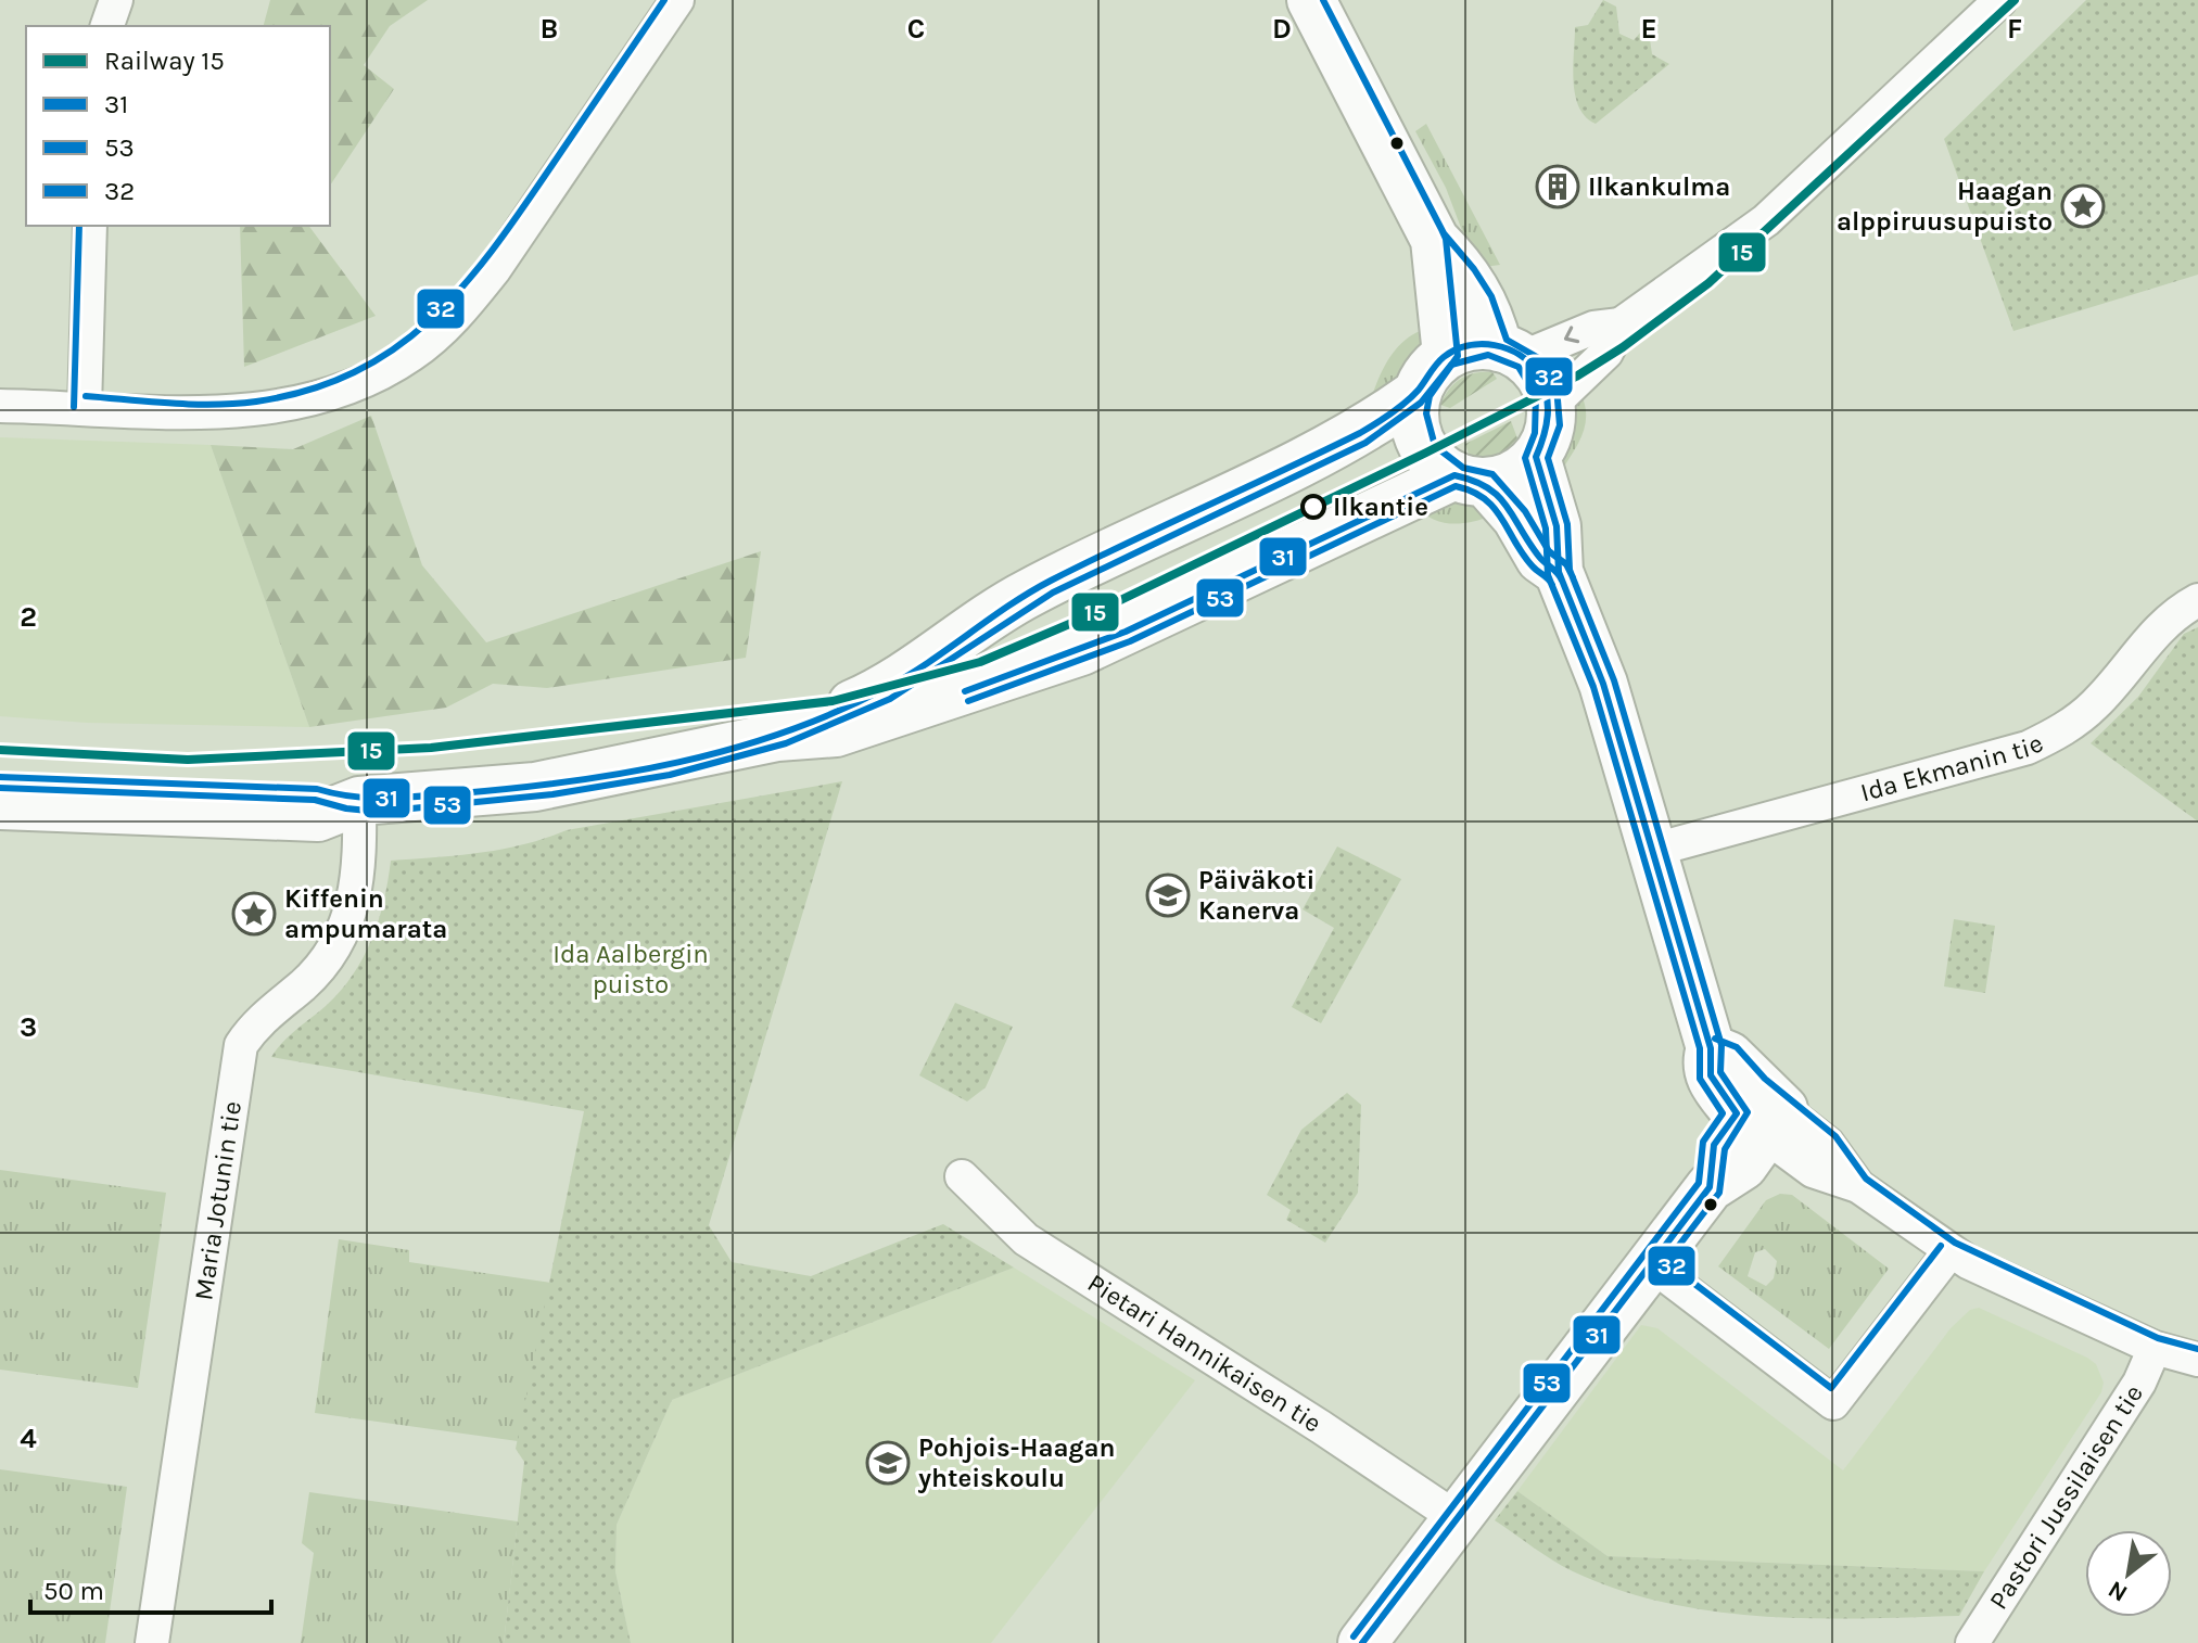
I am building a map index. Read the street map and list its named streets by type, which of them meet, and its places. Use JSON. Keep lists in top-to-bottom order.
{
  "streets": {
    "street": [
      "Ida Ekmanin tie",
      "Maria Jotunin tie",
      "Pietari Hannikaisen tie",
      "Pastori Jussilaisen tie"
    ]
  },
  "parks": ["Ida Aalbergin puisto"],
  "places": {
    "building": ["Ilkankulma"],
    "place": ["Haagan alppiruusupuisto", "Kiffenin ampumarata"],
    "other": ["Ilkantie"],
    "school or university": ["Päiväkoti Kanerva", "Pohjois-Haagan yhteiskoulu"]
  },
  "lines": [
    "rail line 15",
    "transit line 32",
    "transit line 31",
    "transit line 53"
  ],
  "legend": [
    "Railway 15",
    "31",
    "53",
    "32"
  ],
  "scale_bar": "50 m",
  "north": "bottom left",
  "grid": {
    "columns": [
      "B",
      "C",
      "D",
      "E",
      "F"
    ],
    "rows": ["2", "3", "4"]
  }
}
